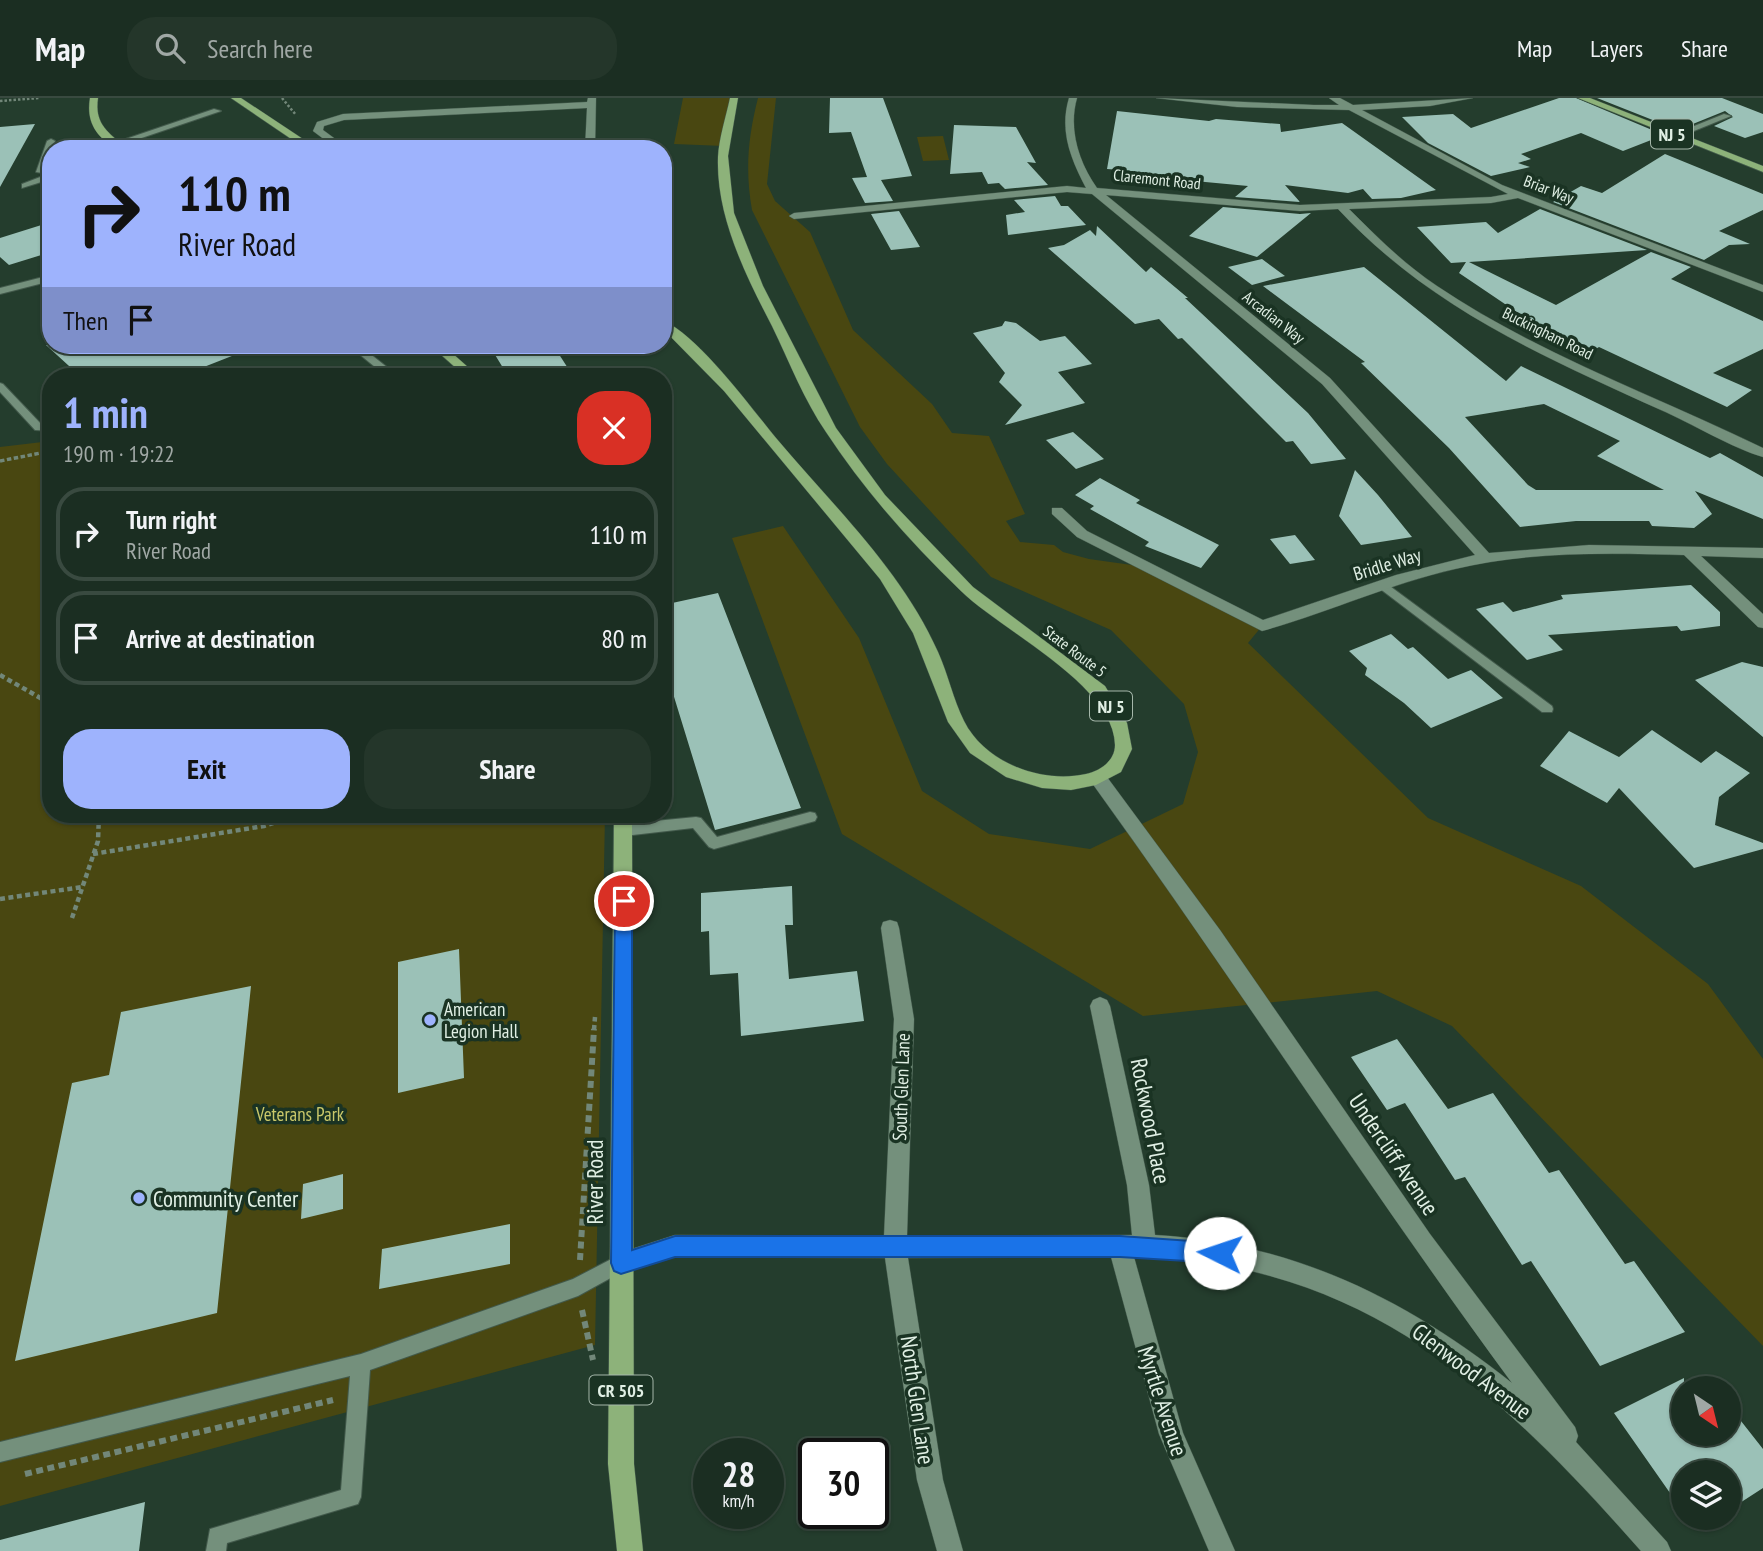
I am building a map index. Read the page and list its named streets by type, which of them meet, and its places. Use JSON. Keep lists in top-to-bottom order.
{
  "streets": {
    "main road": [
      "NJ 5",
      "State Route 5",
      "River Road",
      "CR 505"
    ],
    "street": [
      "Claremont Road",
      "Briar Way",
      "Arcadian Way",
      "Buckingham Road",
      "Bridle Way",
      "South Glen Lane",
      "Rockwood Place",
      "Undercliff Avenue",
      "Glenwood Avenue",
      "North Glen Lane",
      "Myrtle Avenue"
    ]
  },
  "crossings": [
    ["Claremont Road", "Briar Way"],
    ["Claremont Road", "Arcadian Way"],
    ["Claremont Road", "Buckingham Road"],
    ["Arcadian Way", "Bridle Way"],
    ["State Route 5", "Undercliff Avenue"],
    ["South Glen Lane", "Glenwood Avenue"],
    ["South Glen Lane", "North Glen Lane"],
    ["Rockwood Place", "Glenwood Avenue"],
    ["Undercliff Avenue", "Glenwood Avenue"],
    ["River Road", "Glenwood Avenue"],
    ["Glenwood Avenue", "North Glen Lane"],
    ["Glenwood Avenue", "Myrtle Avenue"]
  ],
  "parks": ["Veterans Park"],
  "places": ["American Legion Hall", "Community Center"],
  "north": "bottom right",
  "page": {
    "header": "Map",
    "search": "Search here",
    "nav": ["Map", "Layers", "Share"],
    "turn": ["110 m", "River Road"],
    "then": "Then",
    "heading": ["1 min", "190 m · 19:22"],
    "list": [
      {
        "name": "Turn right",
        "note": "River Road",
        "value": "110 m"
      },
      {
        "name": "Arrive at destination",
        "value": "80 m"
      }
    ],
    "buttons": ["Exit", "Share"],
    "speed": "28 km/h",
    "limit": "30"
  }
}
